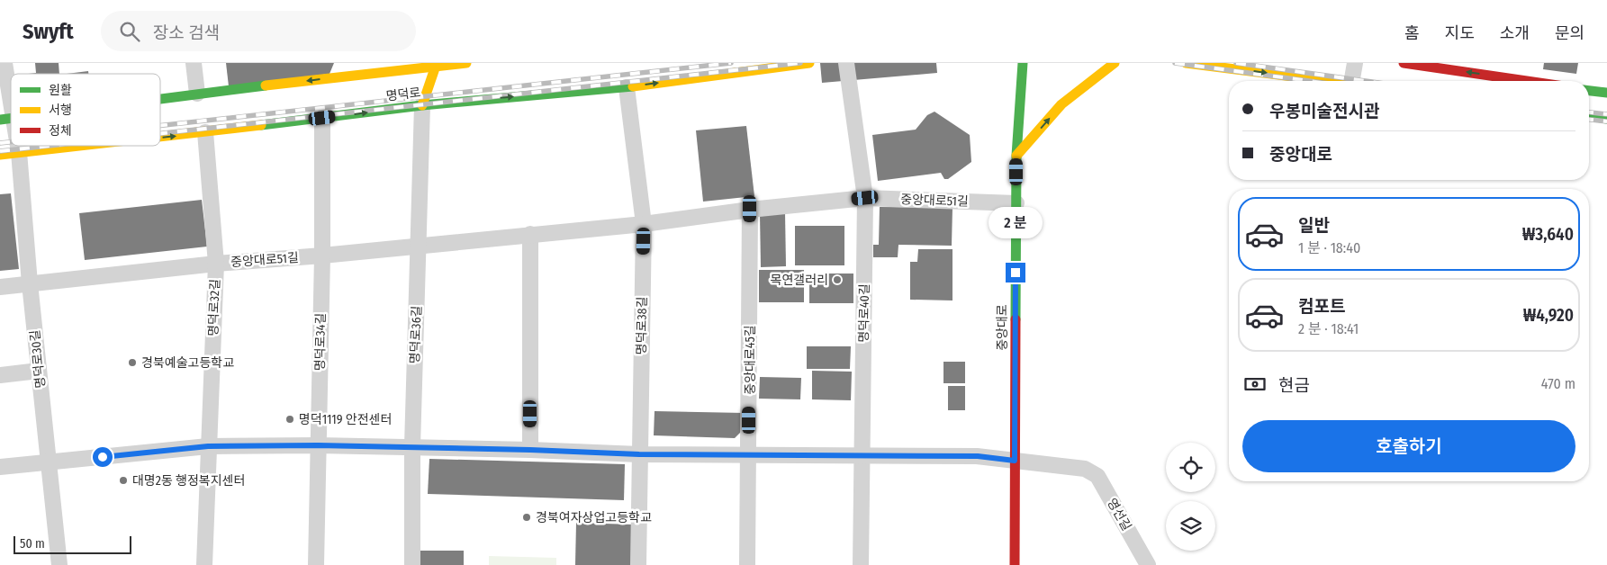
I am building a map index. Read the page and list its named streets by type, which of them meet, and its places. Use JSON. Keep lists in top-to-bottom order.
{
  "streets": {
    "main road": ["명덕로", "중앙대로"],
    "street": [
      "중앙대로51길",
      "명덕로32길",
      "명덕로40길",
      "명덕로38길",
      "명덕로36길",
      "명덕로34길",
      "명덕로30길",
      "중앙대로45길",
      "영선길"
    ]
  },
  "crossings": [
    ["명덕로", "명덕로32길"],
    ["명덕로", "명덕로38길"],
    ["명덕로", "명덕로36길"],
    ["명덕로", "명덕로34길"],
    ["명덕로", "명덕로30길"],
    ["중앙대로51길", "명덕로32길"],
    ["중앙대로51길", "명덕로40길"],
    ["중앙대로51길", "명덕로38길"],
    ["중앙대로51길", "중앙대로"],
    ["중앙대로51길", "명덕로36길"],
    ["중앙대로51길", "명덕로34길"],
    ["중앙대로51길", "명덕로30길"],
    ["중앙대로51길", "중앙대로45길"],
    ["중앙대로", "영선길"]
  ],
  "places": [
    "목연갤러리",
    "경북예술고등학교",
    "명덕1119 안전센터",
    "대명2동 행정복지센터",
    "경북여자상업고등학교"
  ],
  "legend": ["원활", "서행", "정체"],
  "scale_bar": "50 m",
  "page": {
    "header": "Swyft",
    "search": "장소 검색",
    "nav": [
      "홈",
      "지도",
      "소개",
      "문의"
    ],
    "banner": ["우봉미술전시관", "중앙대로"],
    "list": [
      {
        "name": "일반",
        "note": "1 분 · 18:40",
        "value": "₩3,640"
      },
      {
        "name": "컴포트",
        "note": "2 분 · 18:41",
        "value": "₩4,920"
      }
    ],
    "bubble": "2 분",
    "pay": ["현금", "470 m"],
    "buttons": "호출하기",
    "scale": "50 m"
  }
}
